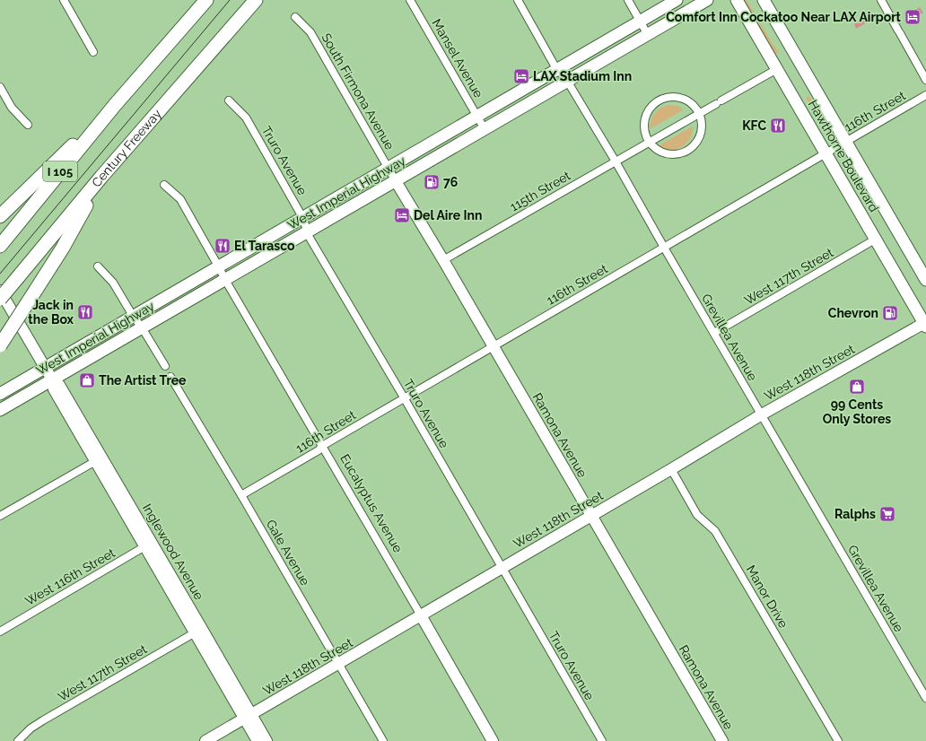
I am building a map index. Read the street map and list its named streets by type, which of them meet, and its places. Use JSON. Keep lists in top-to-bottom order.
{
  "streets": {
    "highway": ["Century Freeway", "I 105"],
    "main road": ["Hawthorne Boulevard", "West Imperial Highway"],
    "street": [
      "Mansel Avenue",
      "South Firmona Avenue",
      "116th Street",
      "Truro Avenue",
      "115th Street",
      "West 117th Street",
      "Grevillea Avenue",
      "West 118th Street",
      "Ramona Avenue",
      "Eucalyptus Avenue",
      "Inglewood Avenue",
      "Gale Avenue",
      "West 116th Street",
      "Manor Drive"
    ]
  },
  "crossings": [
    ["Mansel Avenue", "West Imperial Highway"],
    ["South Firmona Avenue", "West Imperial Highway"],
    ["South Firmona Avenue", "Ramona Avenue"],
    ["116th Street", "Hawthorne Boulevard"],
    ["116th Street", "Truro Avenue"],
    ["116th Street", "Grevillea Avenue"],
    ["116th Street", "Ramona Avenue"],
    ["116th Street", "Eucalyptus Avenue"],
    ["116th Street", "Gale Avenue"],
    ["Hawthorne Boulevard", "115th Street"],
    ["Hawthorne Boulevard", "West 117th Street"],
    ["Hawthorne Boulevard", "West 118th Street"],
    ["Truro Avenue", "West Imperial Highway"],
    ["Truro Avenue", "West 118th Street"],
    ["115th Street", "Grevillea Avenue"],
    ["115th Street", "Ramona Avenue"],
    ["West Imperial Highway", "Grevillea Avenue"],
    ["West Imperial Highway", "Ramona Avenue"],
    ["West Imperial Highway", "Eucalyptus Avenue"],
    ["West Imperial Highway", "Inglewood Avenue"],
    ["West 117th Street", "Grevillea Avenue"],
    ["West 117th Street", "Inglewood Avenue"],
    ["Grevillea Avenue", "West 118th Street"],
    ["West 118th Street", "Ramona Avenue"],
    ["West 118th Street", "Eucalyptus Avenue"],
    ["West 118th Street", "Inglewood Avenue"],
    ["West 118th Street", "Gale Avenue"],
    ["West 118th Street", "Manor Drive"],
    ["Inglewood Avenue", "West 116th Street"]
  ],
  "places": {
    "hotel": ["Comfort Inn Cockatoo Near LAX Airport", "LAX Stadium Inn", "Del Aire Inn"],
    "restaurant": ["KFC", "El Tarasco", "Jack in the Box"],
    "fuel station": ["76", "Chevron"],
    "shop": ["The Artist Tree", "99 Cents Only Stores"],
    "supermarket": ["Ralphs"]
  }
}
